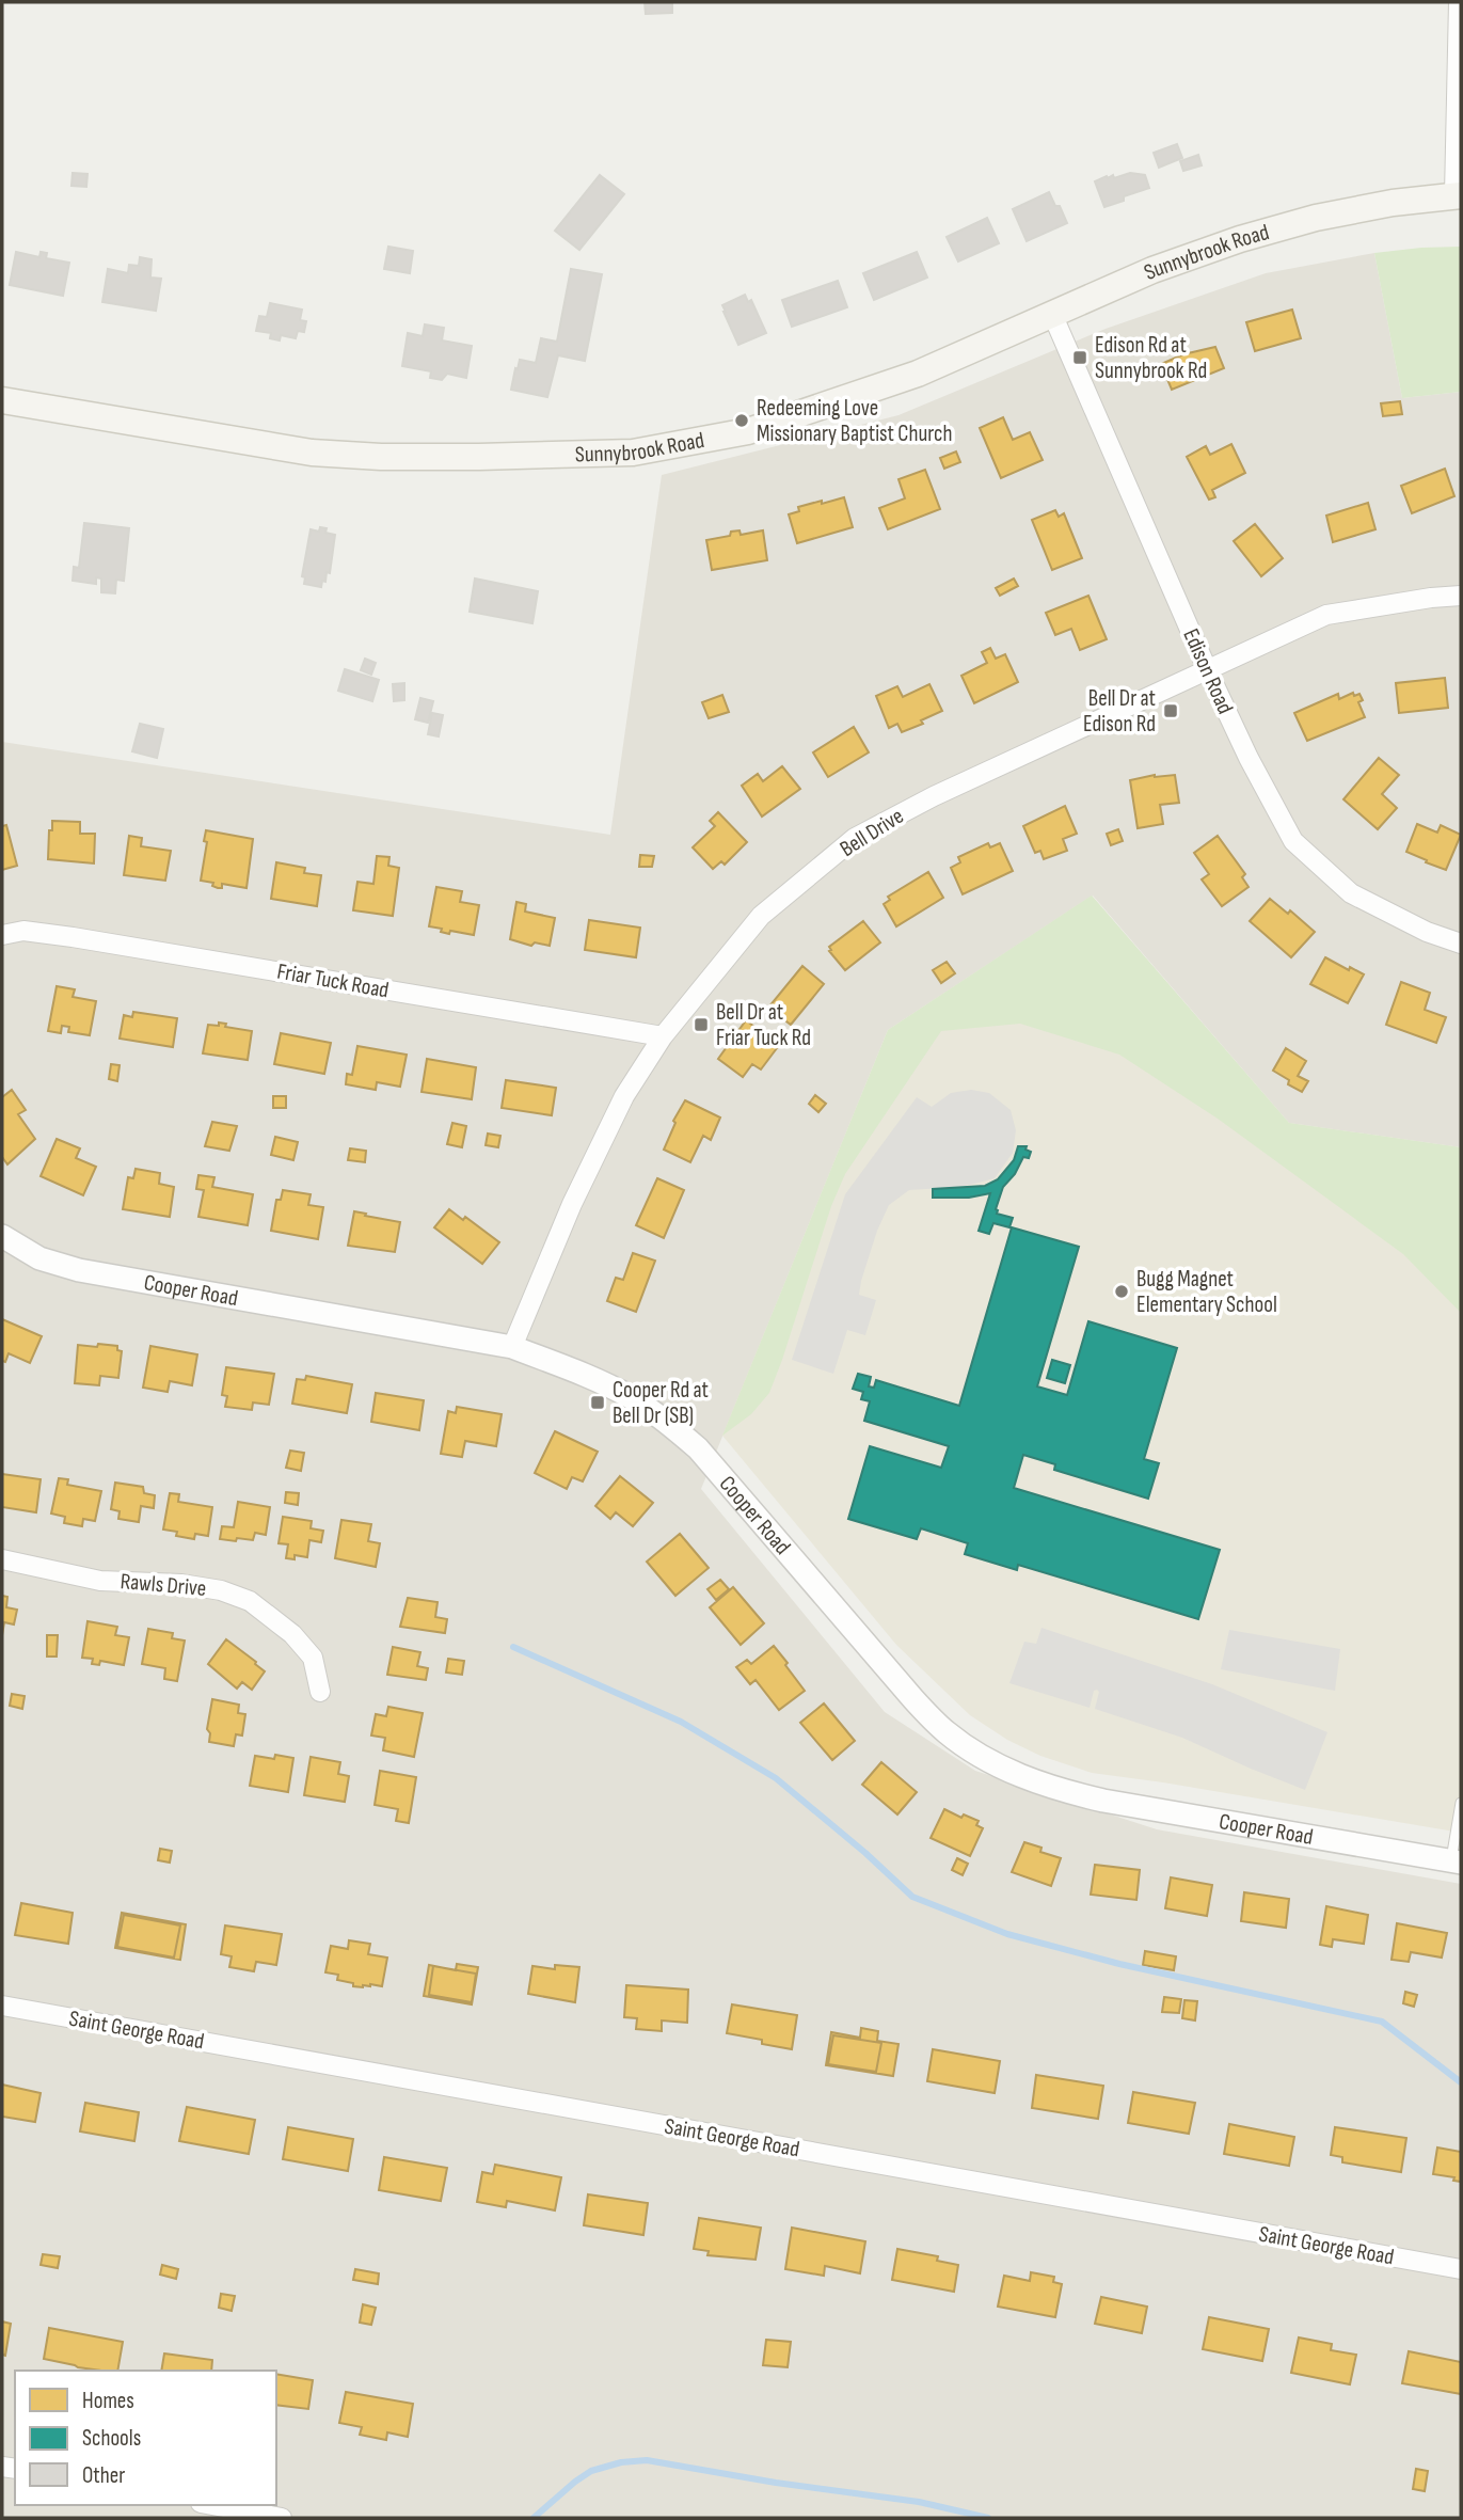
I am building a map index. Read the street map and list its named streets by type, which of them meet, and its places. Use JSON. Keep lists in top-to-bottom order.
{
  "streets": {
    "main road": ["Sunnybrook Road"],
    "street": [
      "Edison Road",
      "Bell Drive",
      "Friar Tuck Road",
      "Cooper Road",
      "Rawls Drive",
      "Saint George Road"
    ]
  },
  "crossings": [
    ["Sunnybrook Road", "Edison Road"],
    ["Edison Road", "Bell Drive"],
    ["Bell Drive", "Friar Tuck Road"],
    ["Bell Drive", "Cooper Road"]
  ],
  "places": {
    "transit": [
      "Edison Rd at Sunnybrook Rd",
      "Bell Dr at Edison Rd",
      "Bell Dr at Friar Tuck Rd",
      "Cooper Rd at Bell Dr (SB)"
    ],
    "other": ["Redeeming Love Missionary Baptist Church", "Bugg Magnet Elementary School"]
  },
  "legend": ["Homes", "Schools", "Other"]
}
